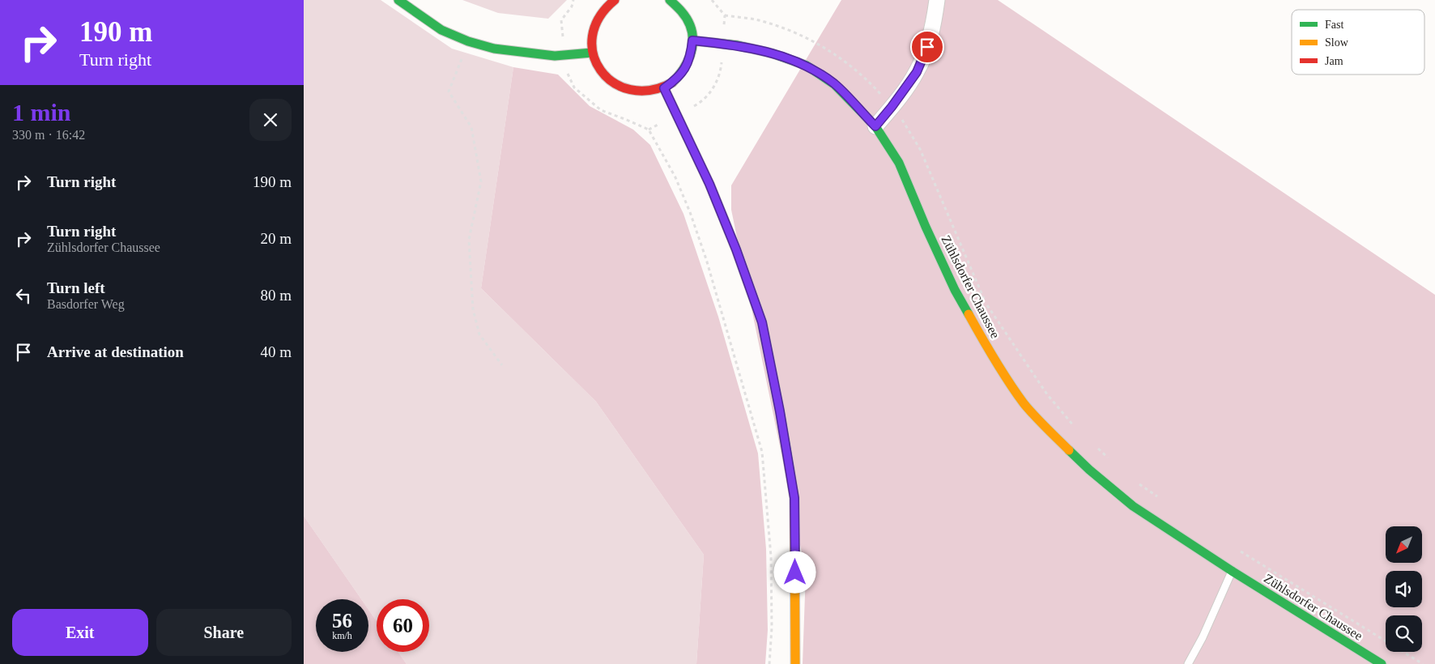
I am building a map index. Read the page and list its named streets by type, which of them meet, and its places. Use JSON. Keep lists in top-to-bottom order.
{
  "streets": {
    "street": ["Zühlsdorfer Chaussee"]
  },
  "legend": ["Fast", "Slow", "Jam"],
  "north": "bottom left",
  "page": {
    "turn": ["190 m", "Turn right"],
    "heading": ["1 min", "330 m · 16:42"],
    "list": [
      {
        "name": "Turn right",
        "value": "190 m"
      },
      {
        "name": "Turn right",
        "note": "Zühlsdorfer Chaussee",
        "value": "20 m"
      },
      {
        "name": "Turn left",
        "note": "Basdorfer Weg",
        "value": "80 m"
      },
      {
        "name": "Arrive at destination",
        "value": "40 m"
      }
    ],
    "speed": "56 km/h",
    "limit": "60",
    "buttons": ["Exit", "Share"]
  }
}
